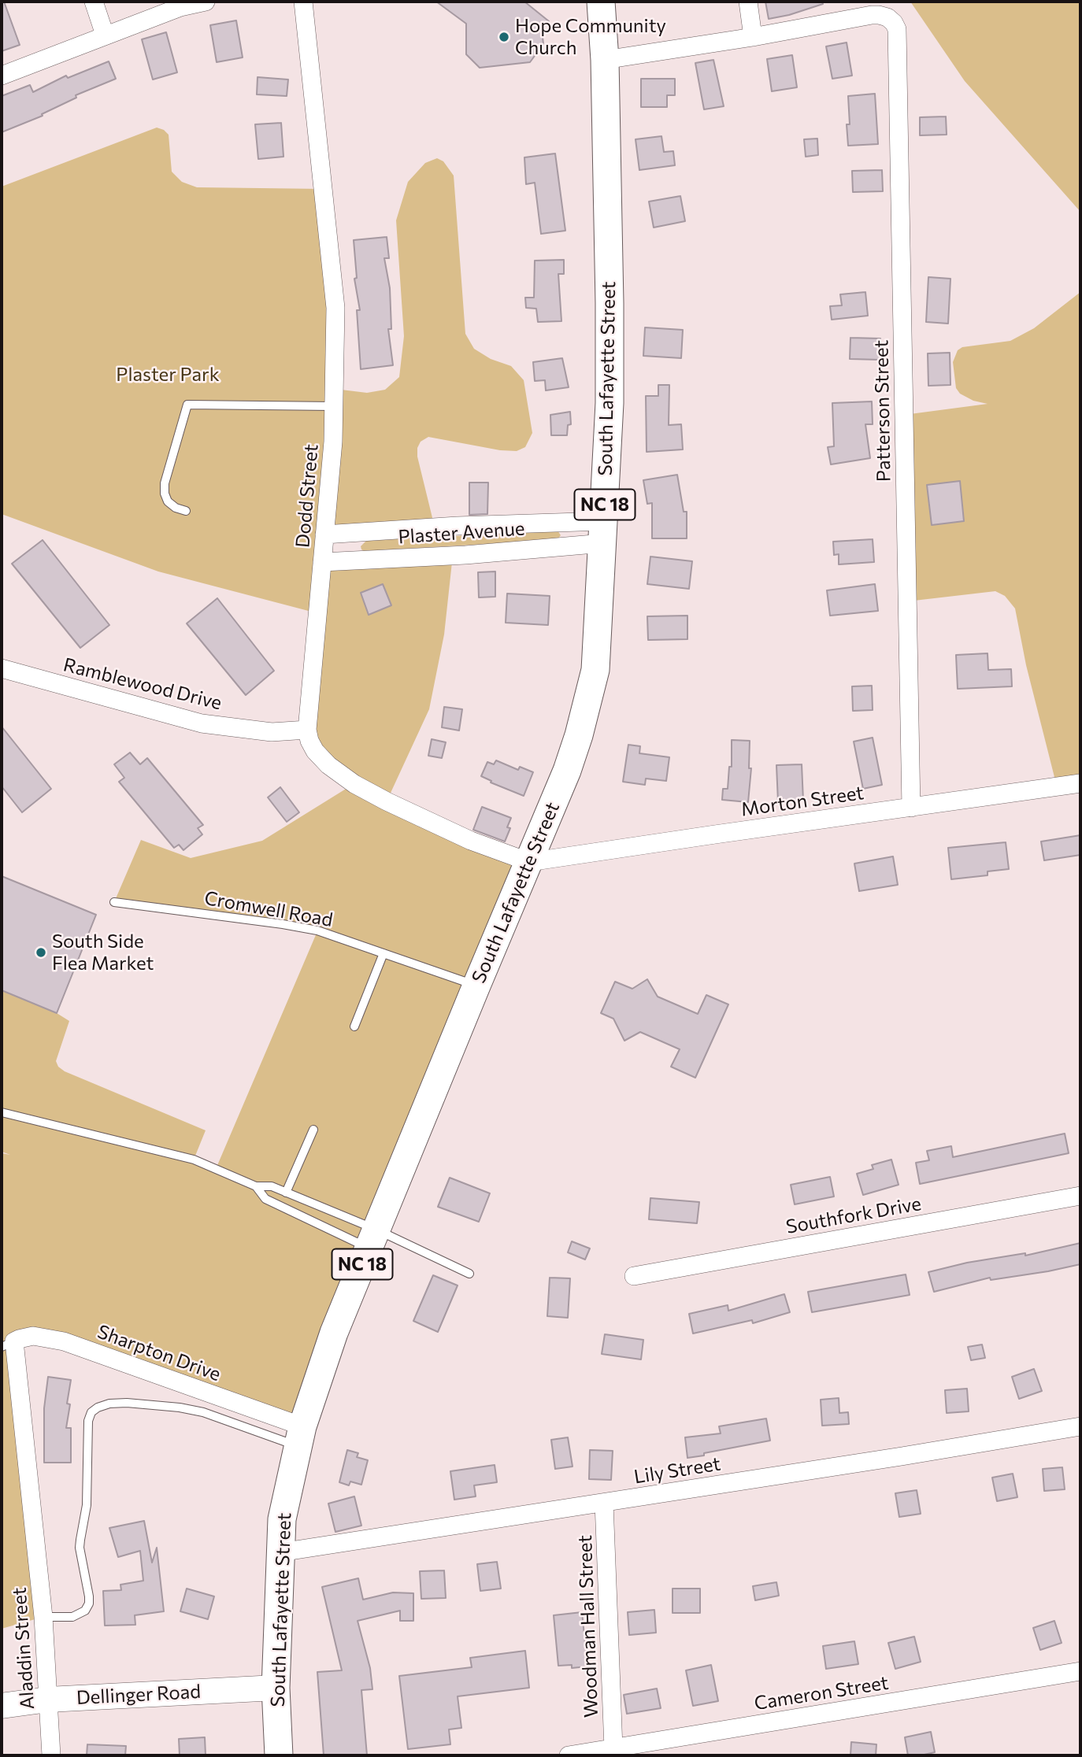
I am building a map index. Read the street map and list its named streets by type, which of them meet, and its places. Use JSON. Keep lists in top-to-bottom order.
{
  "streets": {
    "main road": ["South Lafayette Street", "NC 18"],
    "street": [
      "Patterson Street",
      "Dodd Street",
      "Plaster Avenue",
      "Ramblewood Drive",
      "Morton Street",
      "Southfork Drive",
      "Sharpton Drive",
      "Lily Street",
      "Woodman Hall Street",
      "Aladdin Street",
      "Cameron Street",
      "Dellinger Road"
    ],
    "lane": ["Cromwell Road"]
  },
  "crossings": [
    ["South Lafayette Street", "Dodd Street"],
    ["South Lafayette Street", "Plaster Avenue"],
    ["South Lafayette Street", "Morton Street"],
    ["South Lafayette Street", "Cromwell Road"],
    ["South Lafayette Street", "Sharpton Drive"],
    ["South Lafayette Street", "Lily Street"],
    ["South Lafayette Street", "Dellinger Road"],
    ["Patterson Street", "Morton Street"],
    ["Dodd Street", "Plaster Avenue"],
    ["Dodd Street", "Ramblewood Drive"],
    ["Dodd Street", "Morton Street"],
    ["Sharpton Drive", "Aladdin Street"],
    ["Lily Street", "Woodman Hall Street"],
    ["Woodman Hall Street", "Cameron Street"],
    ["Aladdin Street", "Dellinger Road"]
  ],
  "parks": ["Plaster Park"],
  "places": ["Hope Community Church", "South Side Flea Market"]
}
